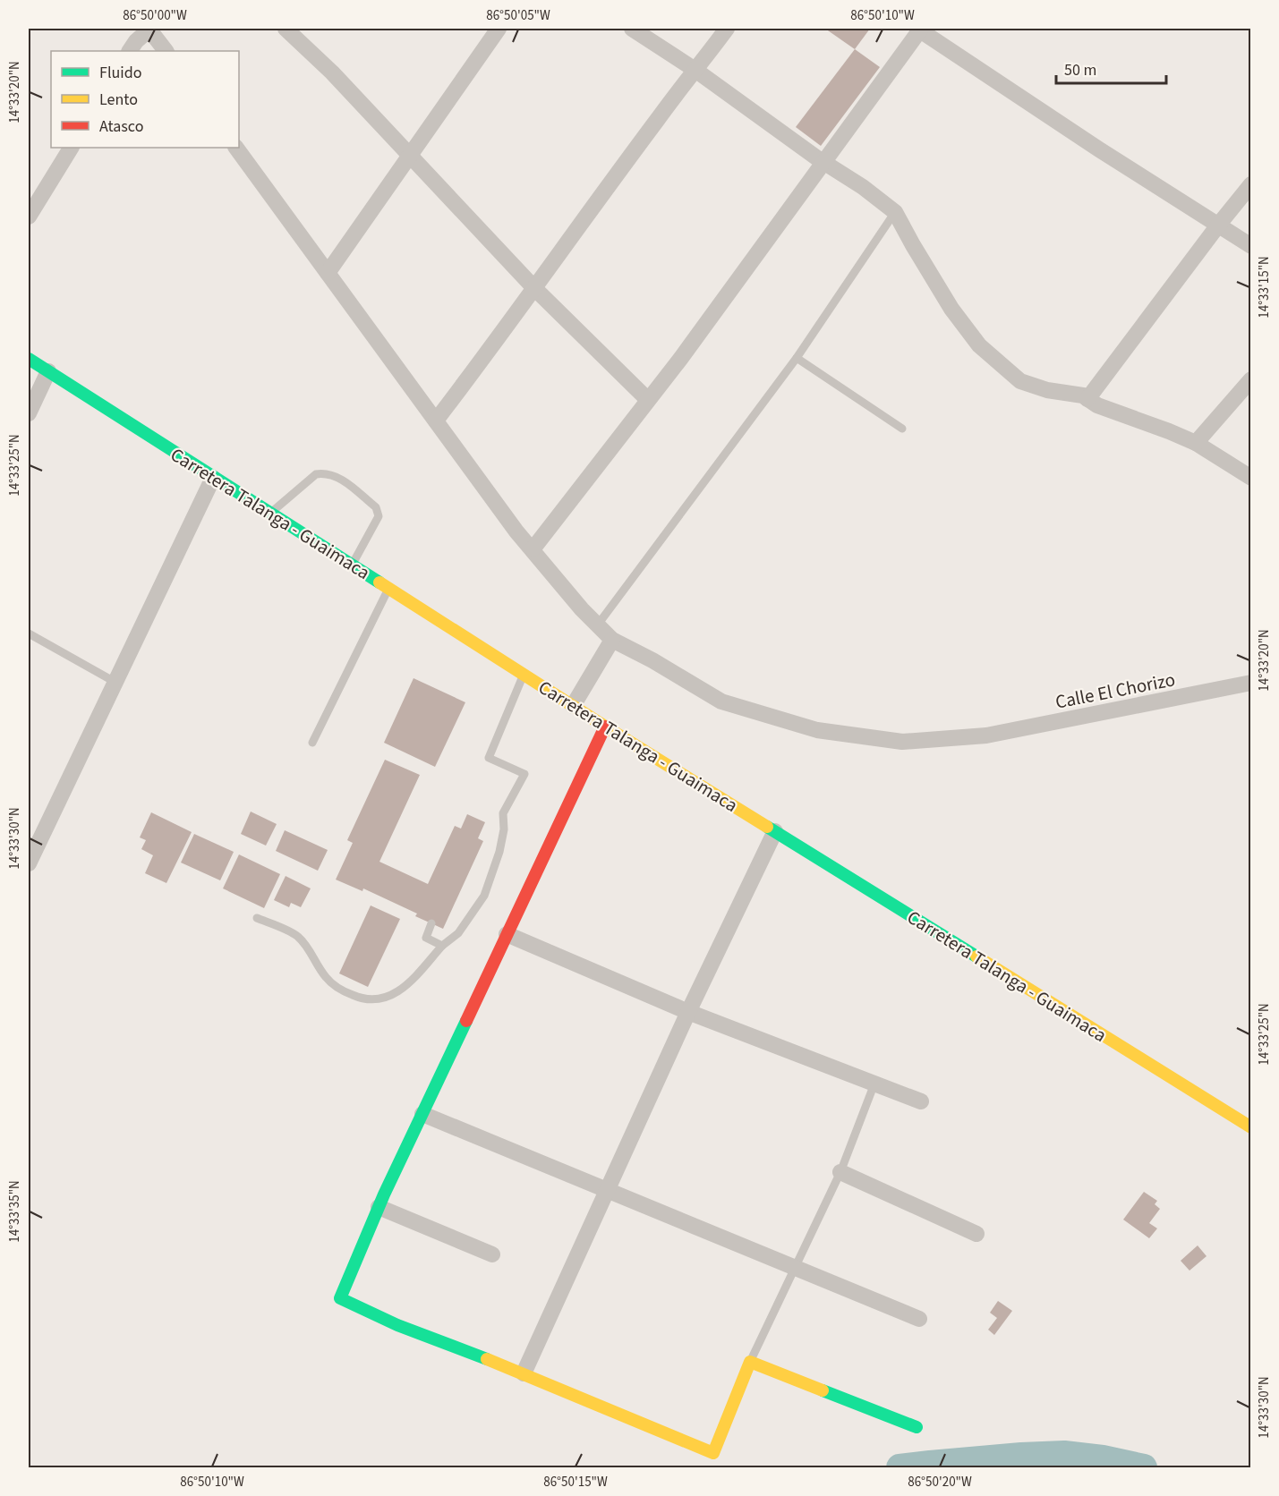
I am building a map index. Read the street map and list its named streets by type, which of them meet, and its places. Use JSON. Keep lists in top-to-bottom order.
{
  "streets": {
    "main road": ["Carretera Talanga - Guaimaca"],
    "street": ["Calle El Chorizo"]
  },
  "legend": ["Fluido", "Lento", "Atasco"],
  "scale_bar": "50 m",
  "coordinates": [
    "86°50'00\"W",
    "86°50'05\"W",
    "86°50'10\"W",
    "14°33'20\"N",
    "14°33'15\"N",
    "14°33'25\"N",
    "14°33'30\"N",
    "14°33'35\"N",
    "86°50'15\"W",
    "86°50'20\"W"
  ]
}
